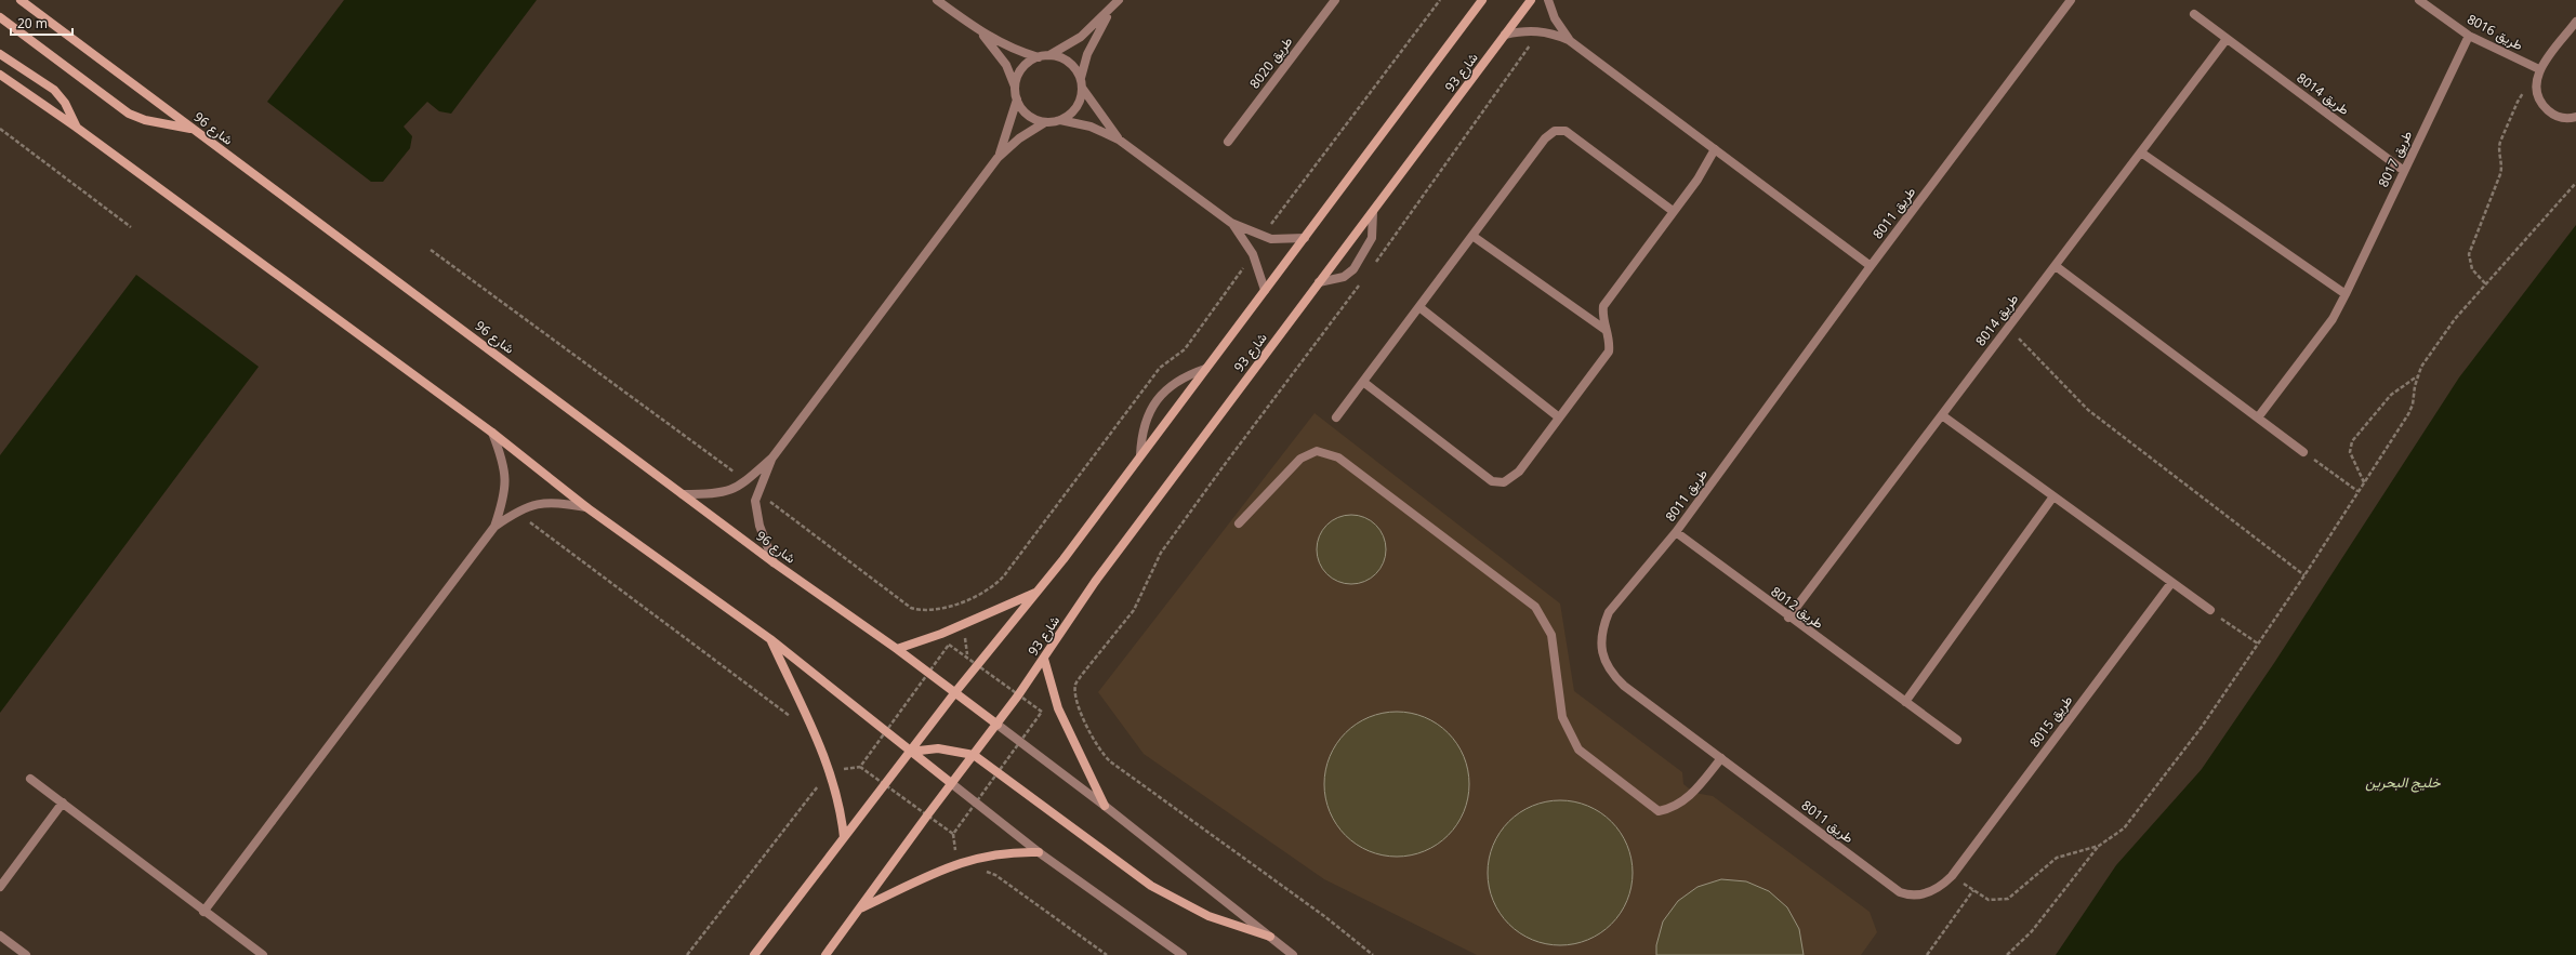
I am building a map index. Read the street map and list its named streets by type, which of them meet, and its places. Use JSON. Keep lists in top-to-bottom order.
{
  "streets": {
    "street": [
      "طريق 8016",
      "طريق 8020",
      "شارع 93",
      "طريق 8014",
      "شارع 96",
      "طريق 8017",
      "طريق 8011",
      "طريق 8012",
      "طريق 8015"
    ]
  },
  "crossings": [
    ["طريق 8016", "طريق 8017"],
    ["شارع 93", "شارع 96"],
    ["طريق 8014", "طريق 8017"],
    ["طريق 8014", "طريق 8012"],
    ["طريق 8011", "طريق 8012"],
    ["طريق 8011", "طريق 8015"]
  ],
  "water": ["خليج البحرين"],
  "scale_bar": "20 m"
}
